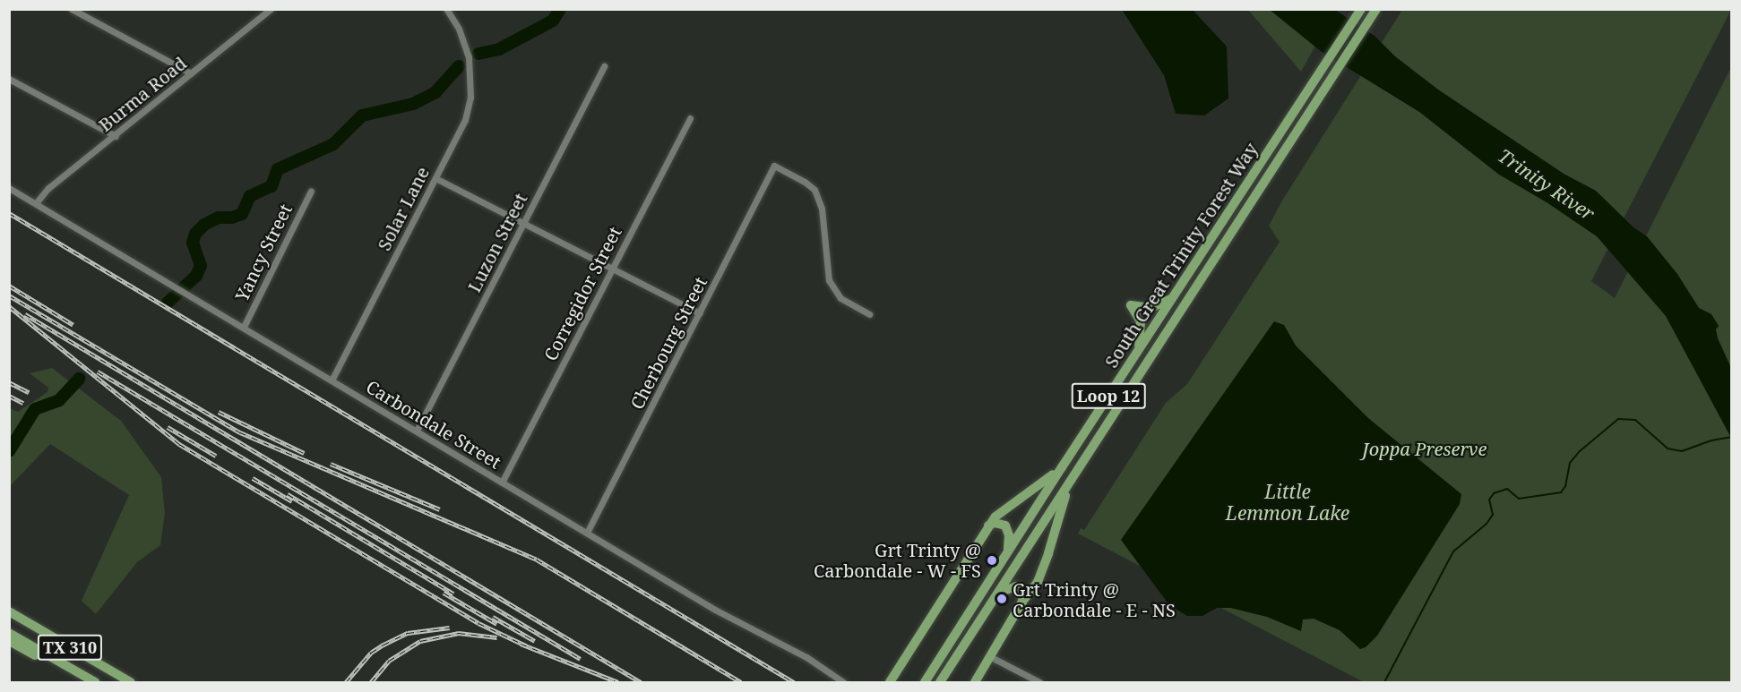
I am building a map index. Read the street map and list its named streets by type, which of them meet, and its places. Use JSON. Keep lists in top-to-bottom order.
{
  "streets": {
    "main road": ["South Great Trinity Forest Way", "Loop 12", "TX 310"],
    "street": [
      "Burma Road",
      "Solar Lane",
      "Luzon Street",
      "Yancy Street",
      "Corregidor Street",
      "Cherbourg Street",
      "Carbondale Street"
    ]
  },
  "crossings": [
    ["Burma Road", "Carbondale Street"],
    ["Solar Lane", "Carbondale Street"],
    ["Luzon Street", "Carbondale Street"],
    ["Yancy Street", "Carbondale Street"],
    ["Corregidor Street", "Carbondale Street"],
    ["Cherbourg Street", "Carbondale Street"]
  ],
  "water": ["Trinity River", "Little Lemmon Lake"],
  "parks": ["Joppa Preserve"],
  "places": ["Grt Trinty @ Carbondale - W - FS", "Grt Trinty @ Carbondale - E - NS"]
}
